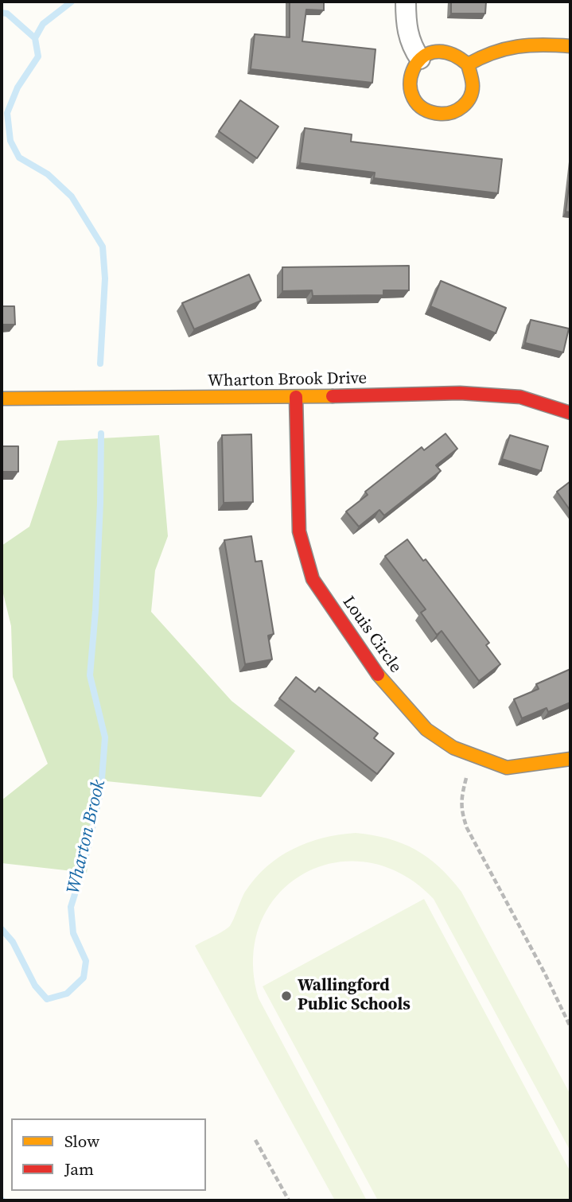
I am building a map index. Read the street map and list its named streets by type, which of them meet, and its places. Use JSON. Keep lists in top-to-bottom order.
{
  "streets": {
    "street": ["Wharton Brook Drive", "Louis Circle"]
  },
  "crossings": [
    ["Wharton Brook Drive", "Louis Circle"]
  ],
  "water": ["Wharton Brook"],
  "places": ["Wallingford Public Schools"],
  "legend": ["Slow", "Jam"]
}
